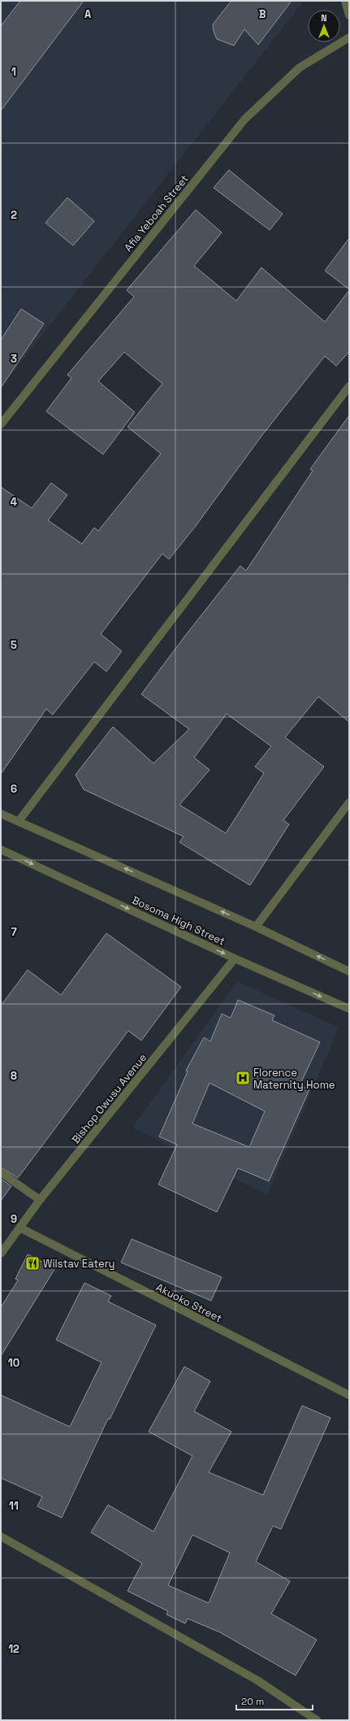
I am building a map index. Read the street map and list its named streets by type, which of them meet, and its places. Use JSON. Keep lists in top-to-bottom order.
{
  "streets": {
    "street": [
      "Afia Yeboah Street",
      "Bosoma High Street",
      "Bishop Owusu Avenue",
      "Akuoko Street"
    ]
  },
  "crossings": [
    ["Bosoma High Street", "Bishop Owusu Avenue"],
    ["Bishop Owusu Avenue", "Akuoko Street"]
  ],
  "places": {
    "hospital": ["Florence Maternity Home"],
    "restaurant": ["Wilstav Eatery"]
  },
  "scale_bar": "20 m",
  "north": "top",
  "grid": {
    "columns": ["A", "B"],
    "rows": [
      "1",
      "2",
      "3",
      "4",
      "5",
      "6",
      "7",
      "8",
      "9",
      "10",
      "11",
      "12"
    ]
  }
}
